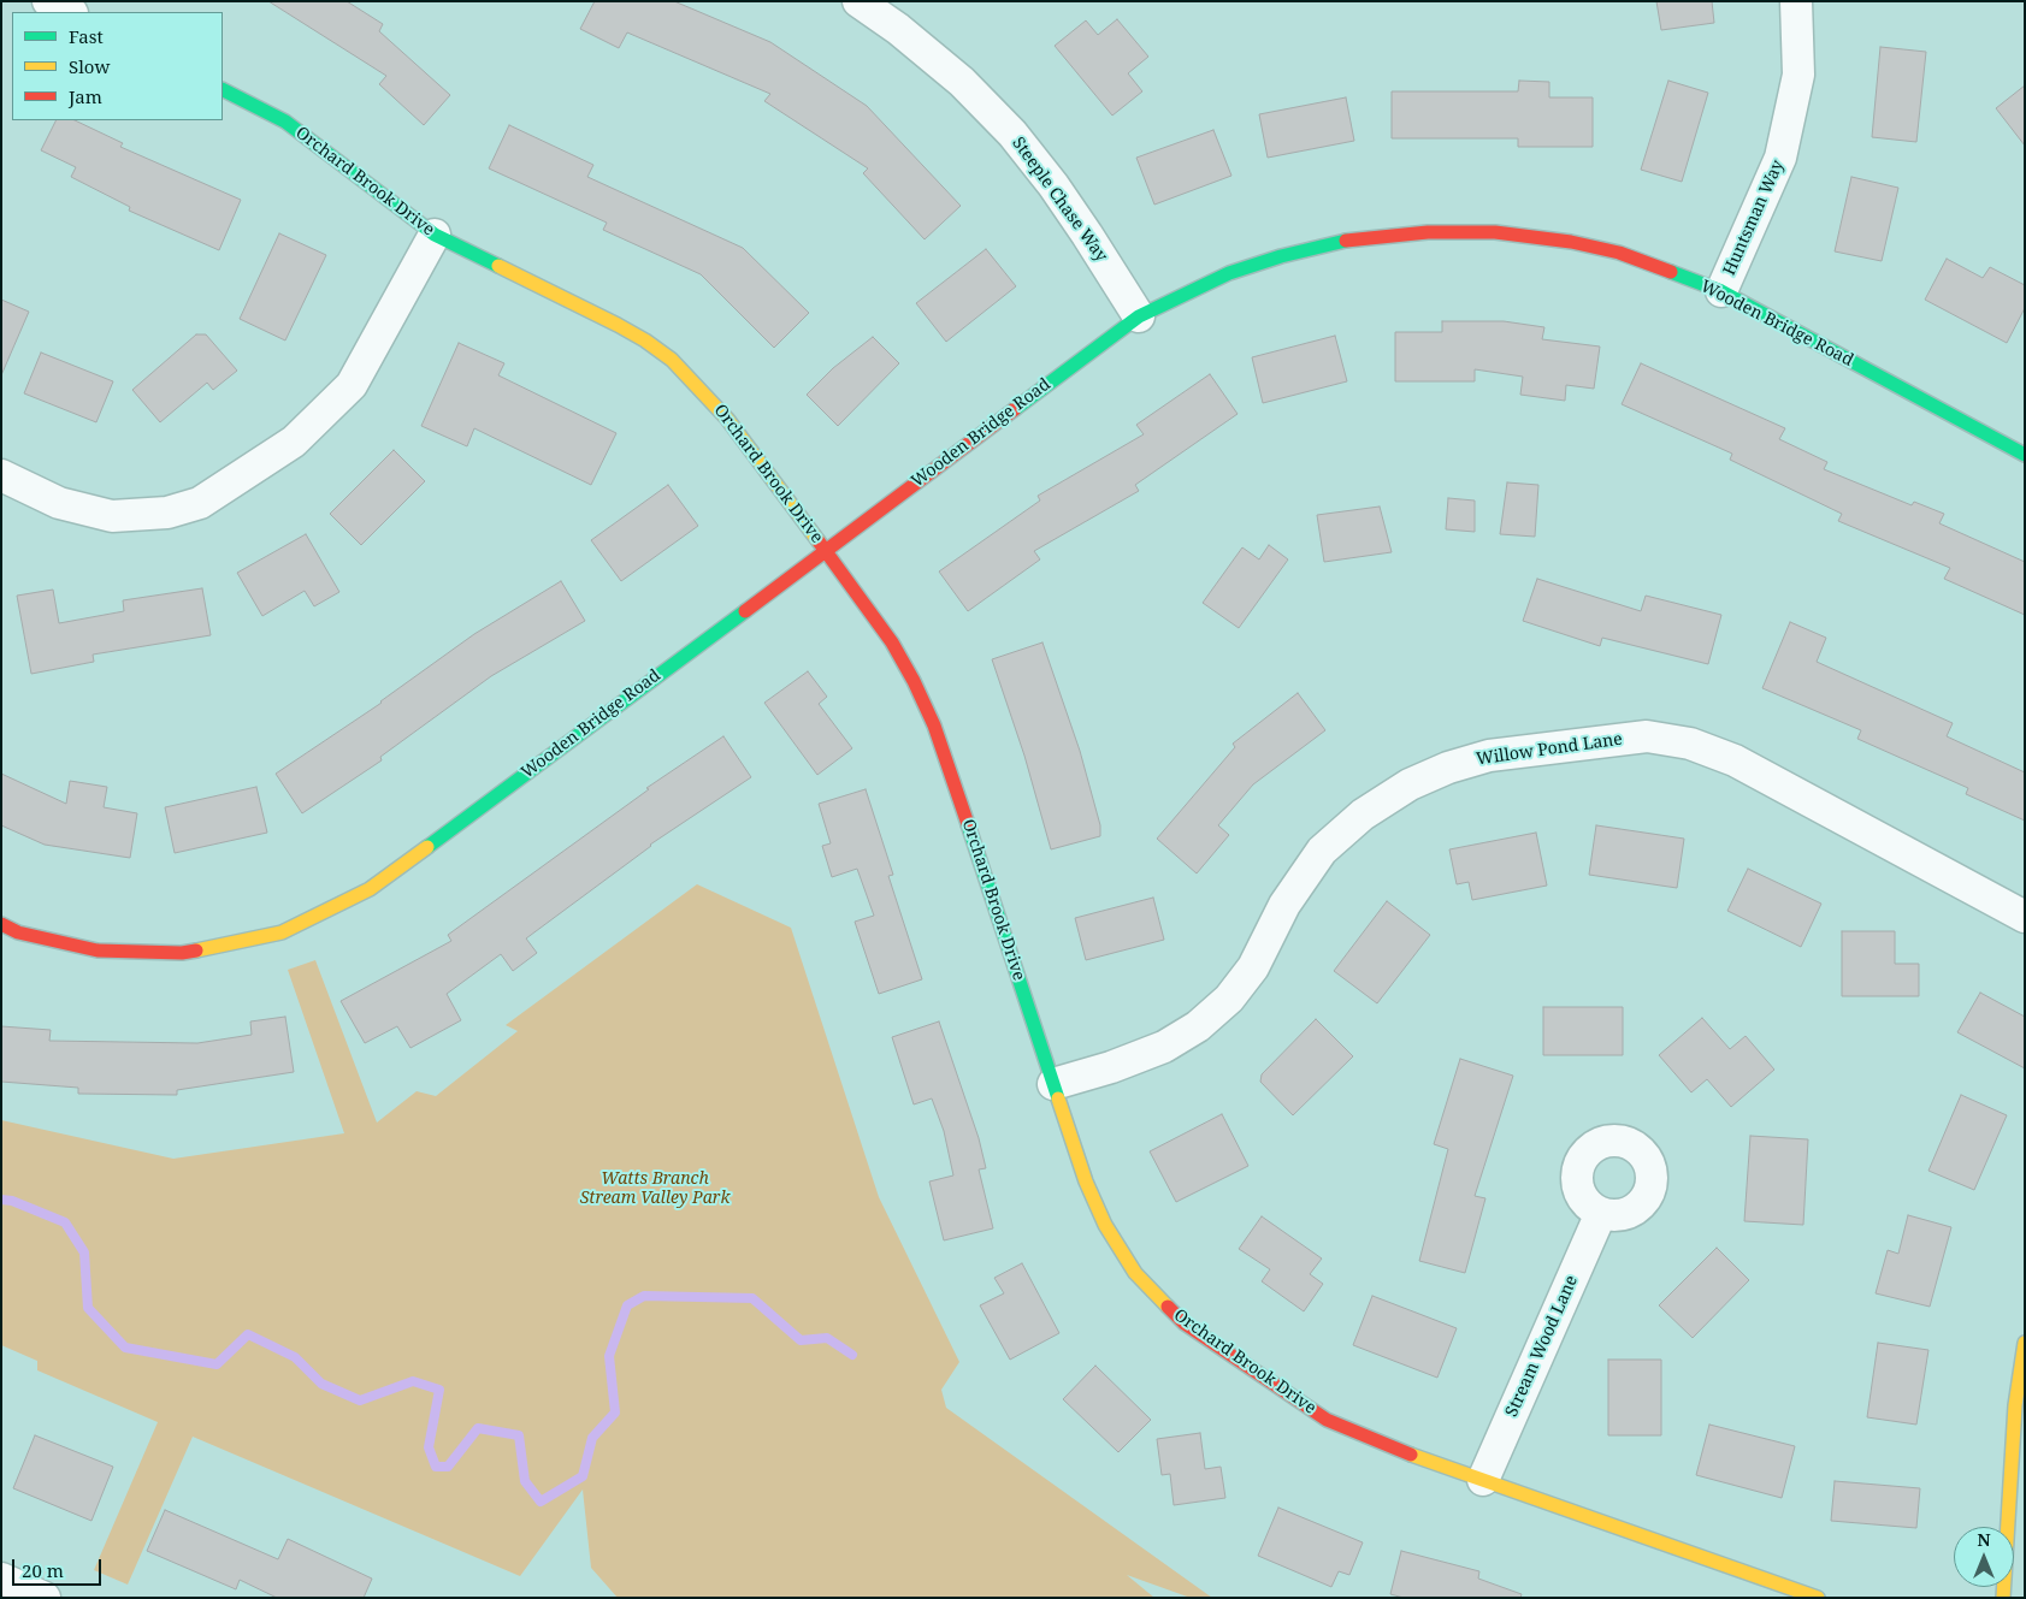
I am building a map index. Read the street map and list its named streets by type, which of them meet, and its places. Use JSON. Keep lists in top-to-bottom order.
{
  "streets": {
    "street": [
      "Orchard Brook Drive",
      "Steeple Chase Way",
      "Huntsman Way",
      "Wooden Bridge Road",
      "Willow Pond Lane",
      "Stream Wood Lane"
    ]
  },
  "crossings": [
    ["Orchard Brook Drive", "Wooden Bridge Road"],
    ["Orchard Brook Drive", "Willow Pond Lane"],
    ["Orchard Brook Drive", "Stream Wood Lane"],
    ["Steeple Chase Way", "Wooden Bridge Road"],
    ["Huntsman Way", "Wooden Bridge Road"]
  ],
  "parks": ["Watts Branch Stream Valley Park"],
  "legend": ["Fast", "Slow", "Jam"],
  "scale_bar": "20 m",
  "north": "top"
}
